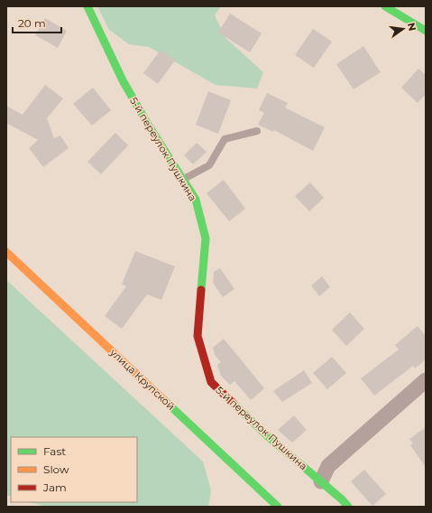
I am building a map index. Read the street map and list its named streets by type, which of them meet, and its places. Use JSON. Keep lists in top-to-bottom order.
{
  "streets": {
    "main road": ["5-й переулок Пушкина", "улица Крупской"]
  },
  "legend": ["Fast", "Slow", "Jam"],
  "scale_bar": "20 m",
  "north": "right"
}
